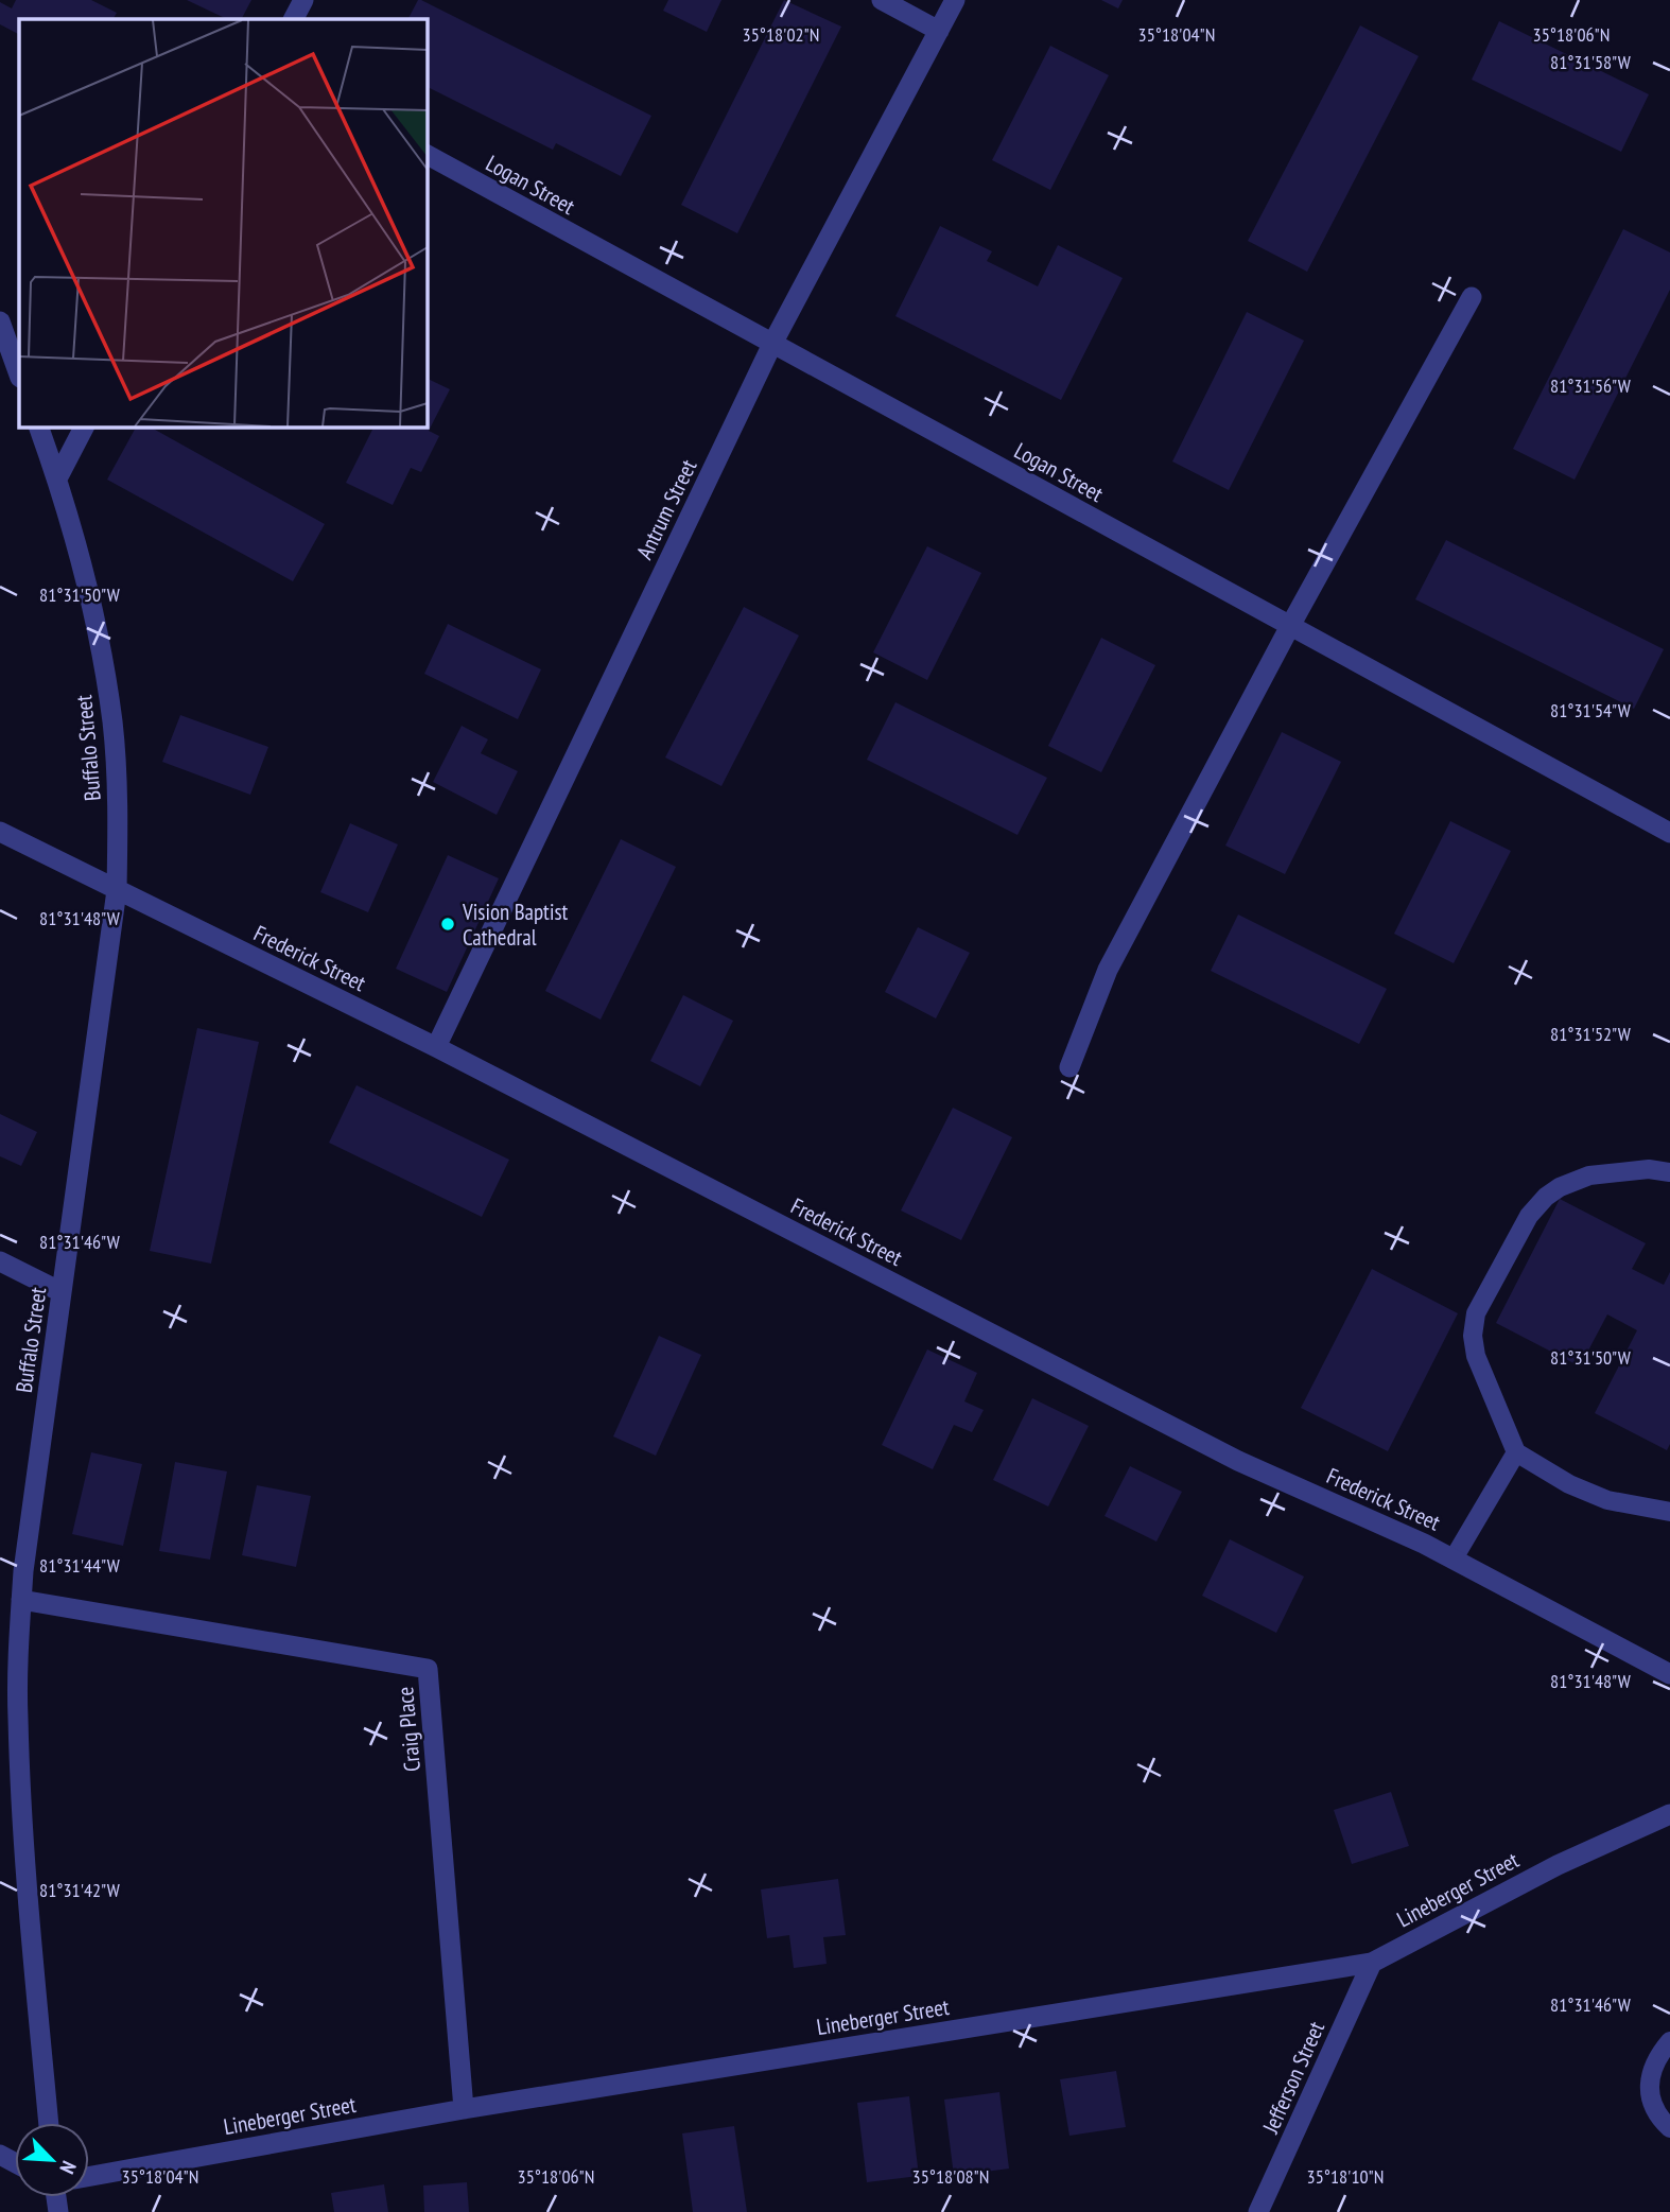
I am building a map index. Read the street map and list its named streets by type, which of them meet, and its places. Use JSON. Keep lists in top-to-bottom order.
{
  "streets": {
    "street": [
      "Logan Street",
      "Antrum Street",
      "Buffalo Street",
      "Frederick Street",
      "Craig Place",
      "Lineberger Street",
      "Jefferson Street"
    ]
  },
  "crossings": [
    ["Logan Street", "Antrum Street"],
    ["Antrum Street", "Frederick Street"],
    ["Buffalo Street", "Frederick Street"],
    ["Buffalo Street", "Craig Place"],
    ["Craig Place", "Lineberger Street"],
    ["Lineberger Street", "Jefferson Street"]
  ],
  "places": ["Vision Baptist Cathedral"],
  "north": "bottom right",
  "coordinates": [
    "35°18'02\"N",
    "35°18'04\"N",
    "35°18'06\"N",
    "81°31'58\"W",
    "81°31'56\"W",
    "81°31'50\"W",
    "81°31'54\"W",
    "81°31'48\"W",
    "81°31'52\"W",
    "81°31'46\"W",
    "81°31'44\"W",
    "81°31'42\"W",
    "35°18'08\"N",
    "35°18'10\"N"
  ]
}
